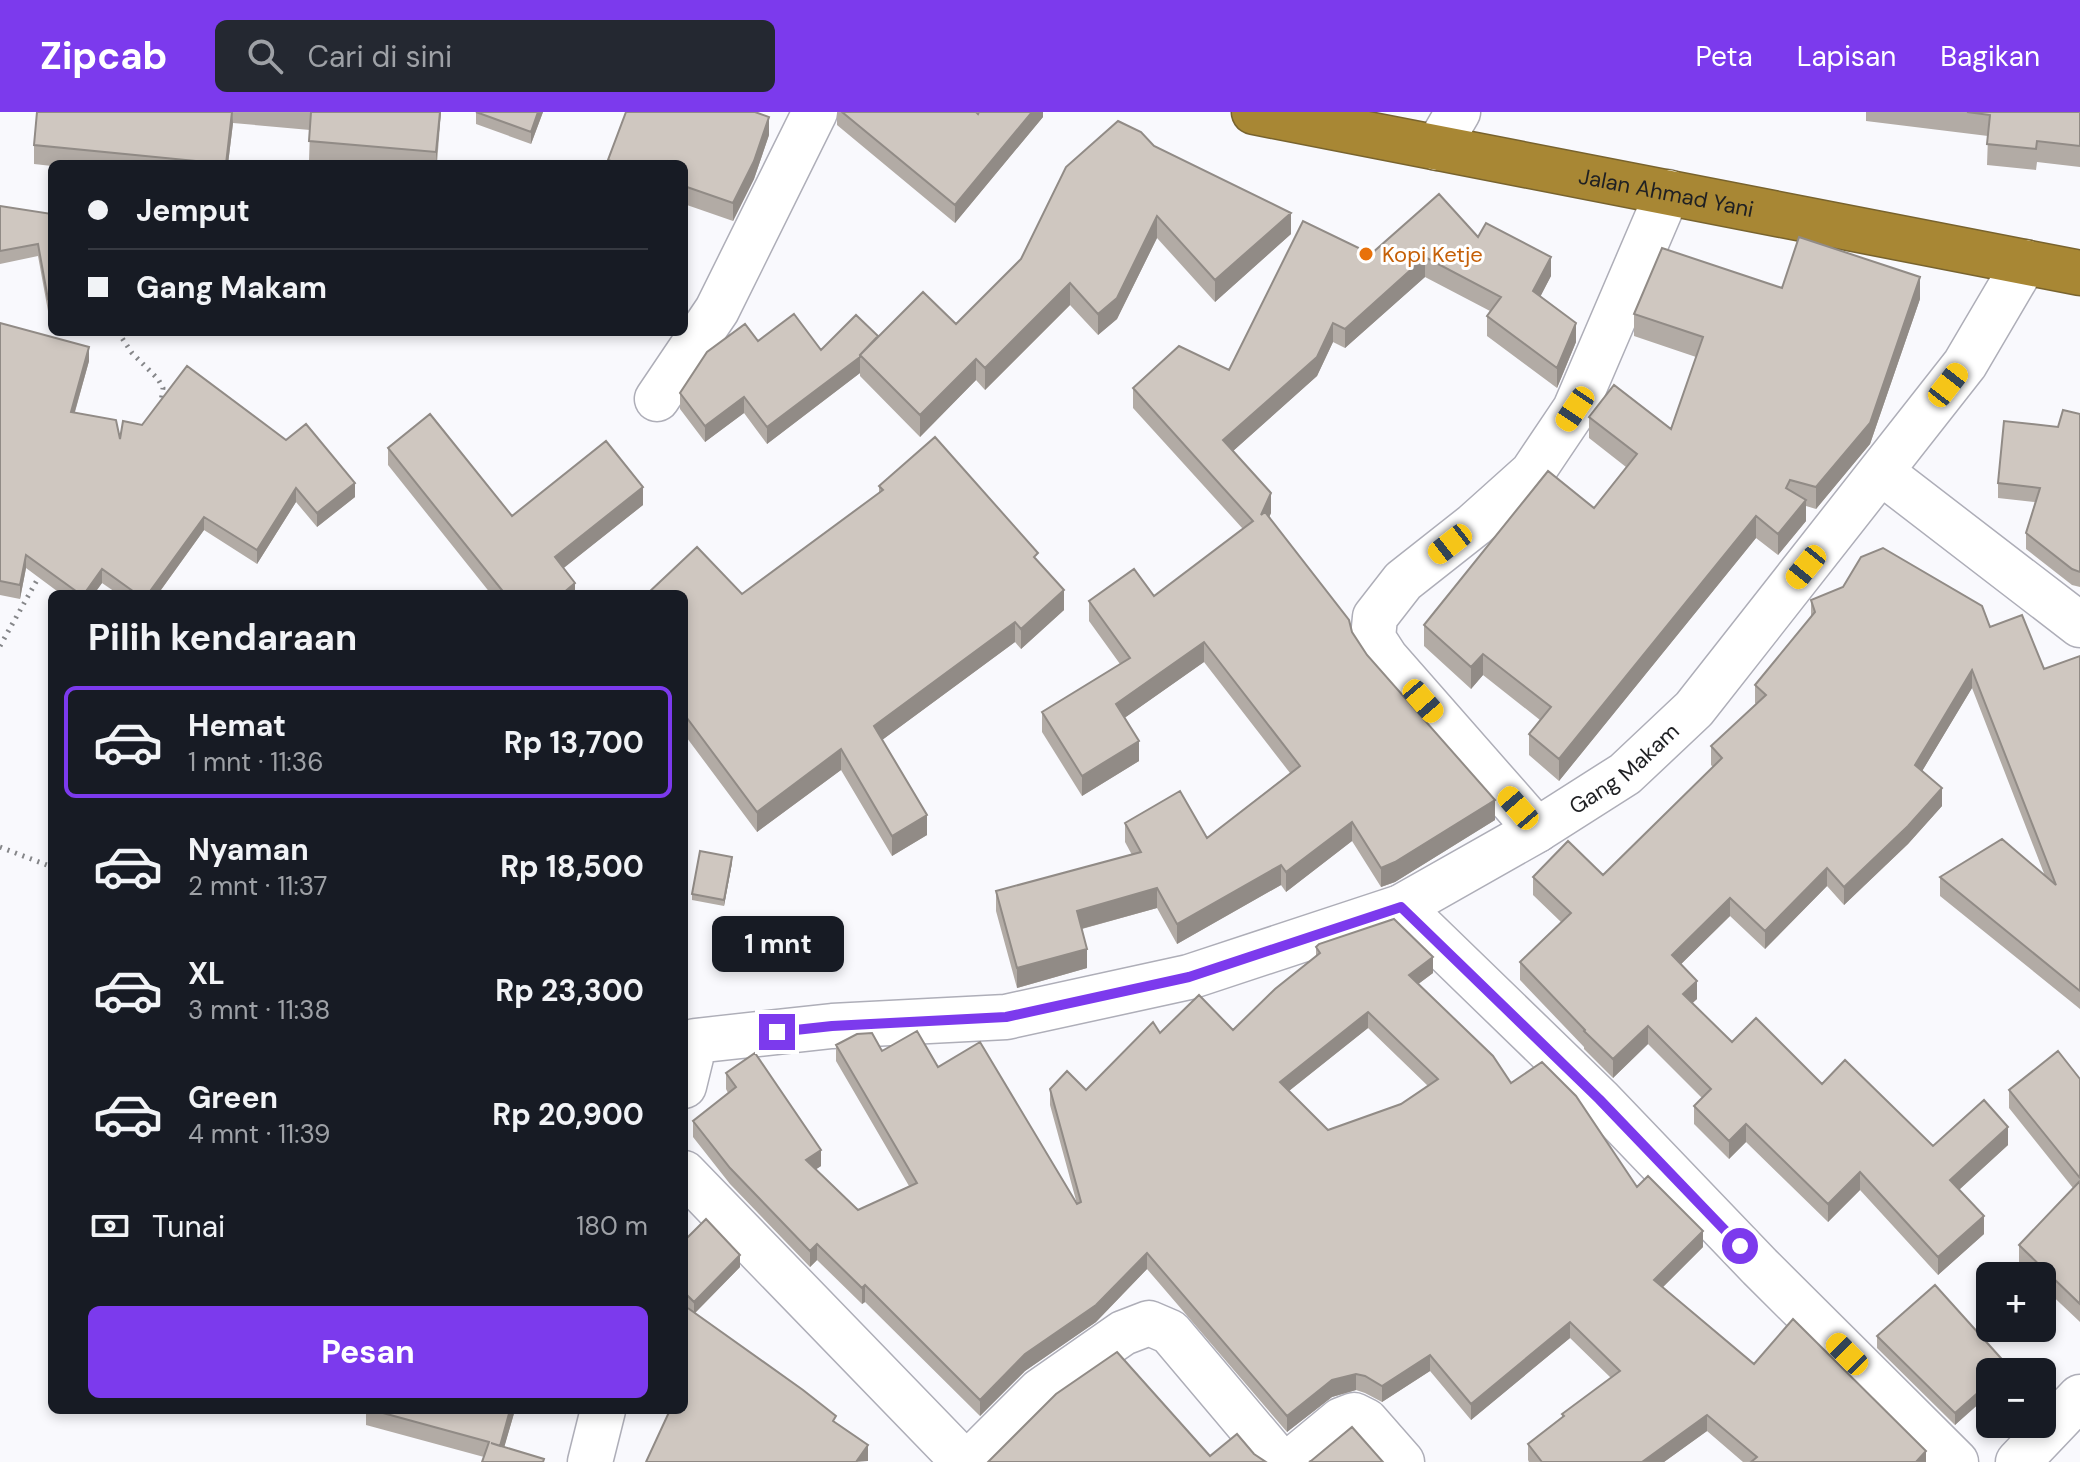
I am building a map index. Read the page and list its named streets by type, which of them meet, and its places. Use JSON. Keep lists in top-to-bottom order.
{
  "streets": {
    "highway": ["Jalan Ahmad Yani"],
    "street": ["Gang Makam"]
  },
  "crossings": [
    ["Jalan Ahmad Yani", "Gang Makam"]
  ],
  "places": ["Kopi Ketje"],
  "page": {
    "header": "Zipcab",
    "search": "Cari di sini",
    "nav": ["Peta", "Lapisan", "Bagikan"],
    "banner": ["Jemput", "Gang Makam"],
    "heading": "Pilih kendaraan",
    "list": [
      {
        "name": "Hemat",
        "note": "1 mnt · 11:36",
        "value": "Rp 13,700"
      },
      {
        "name": "Nyaman",
        "note": "2 mnt · 11:37",
        "value": "Rp 18,500"
      },
      {
        "name": "XL",
        "note": "3 mnt · 11:38",
        "value": "Rp 23,300"
      },
      {
        "name": "Green",
        "note": "4 mnt · 11:39",
        "value": "Rp 20,900"
      }
    ],
    "bubble": "1 mnt",
    "pay": ["Tunai", "180 m"],
    "map_buttons": ["+", "−"],
    "buttons": "Pesan"
  }
}
